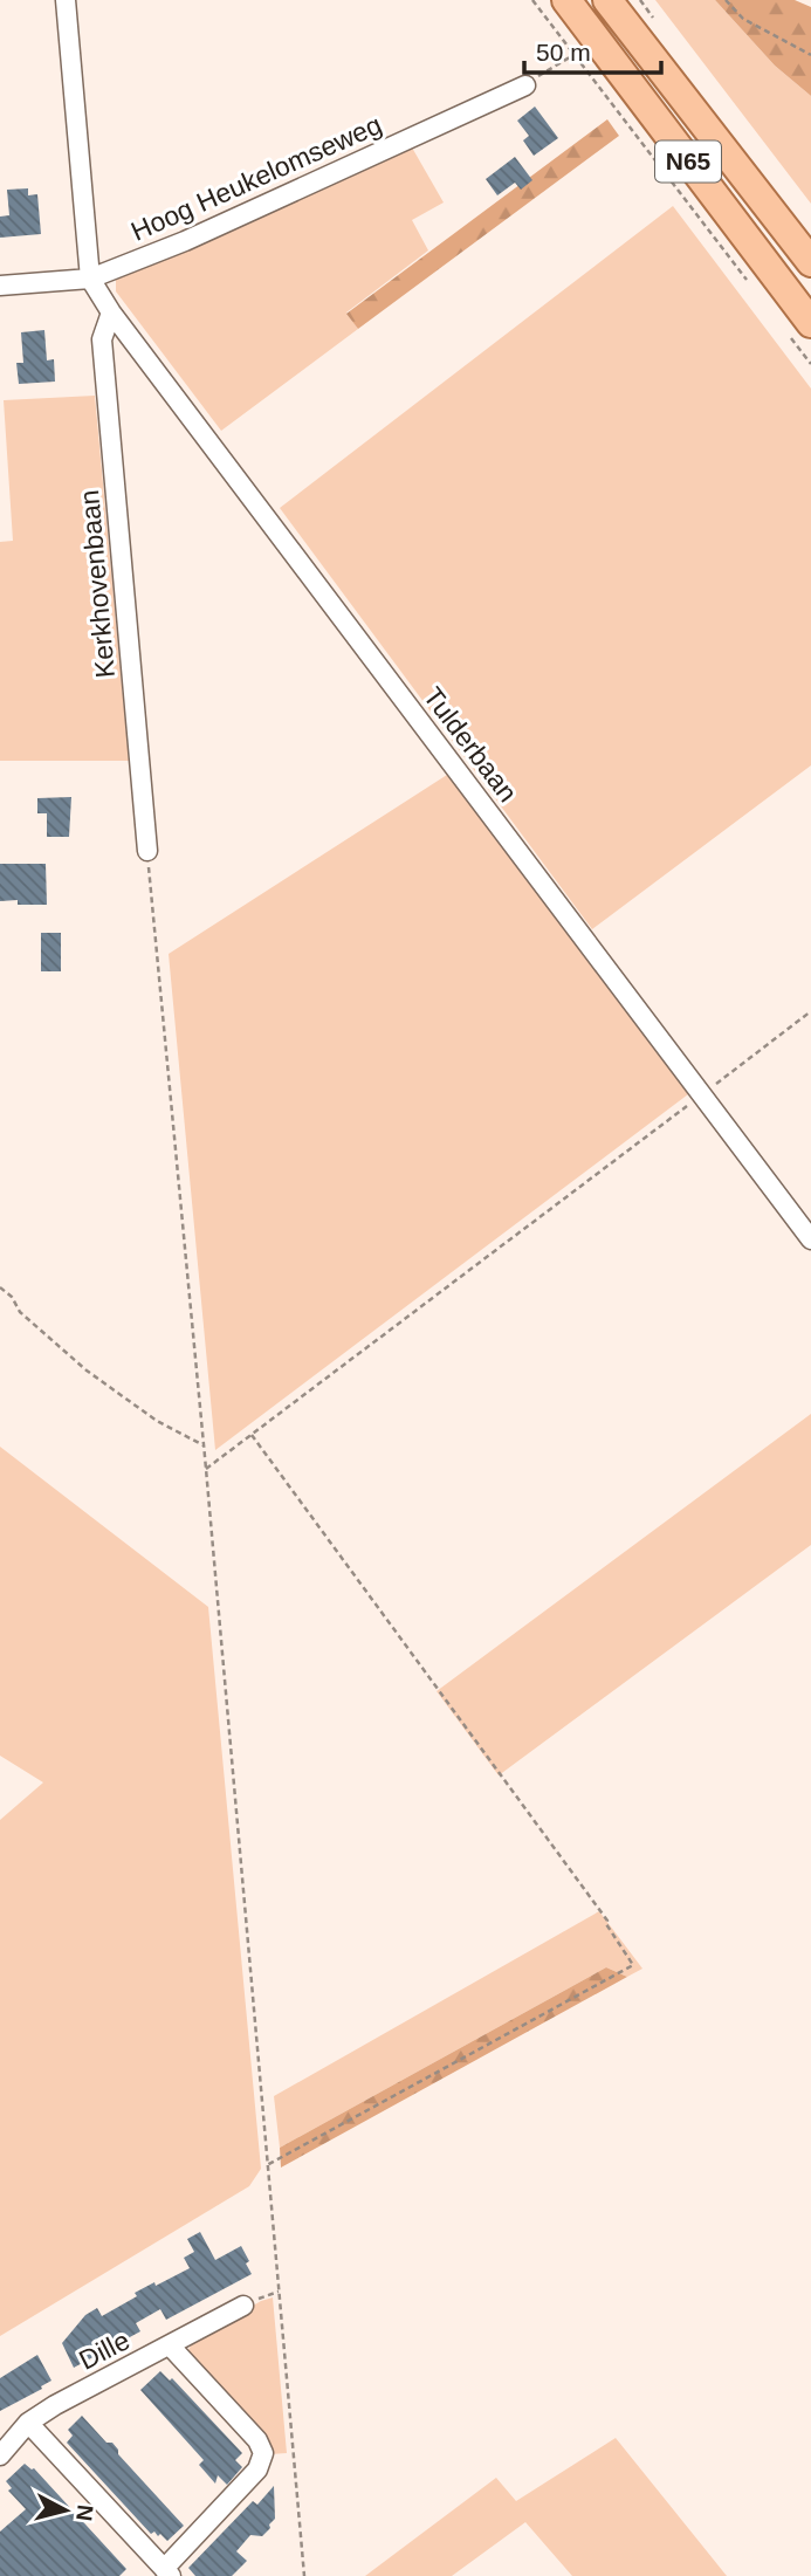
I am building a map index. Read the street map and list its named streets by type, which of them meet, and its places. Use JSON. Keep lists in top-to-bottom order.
{
  "streets": {
    "main road": ["N65"],
    "street": [
      "Hoog Heukelomseweg",
      "Kerkhovenbaan",
      "Tulderbaan",
      "Dille"
    ]
  },
  "crossings": [
    ["Hoog Heukelomseweg", "Tulderbaan"],
    ["Kerkhovenbaan", "Tulderbaan"]
  ],
  "scale_bar": "50 m",
  "north": "right"
}
